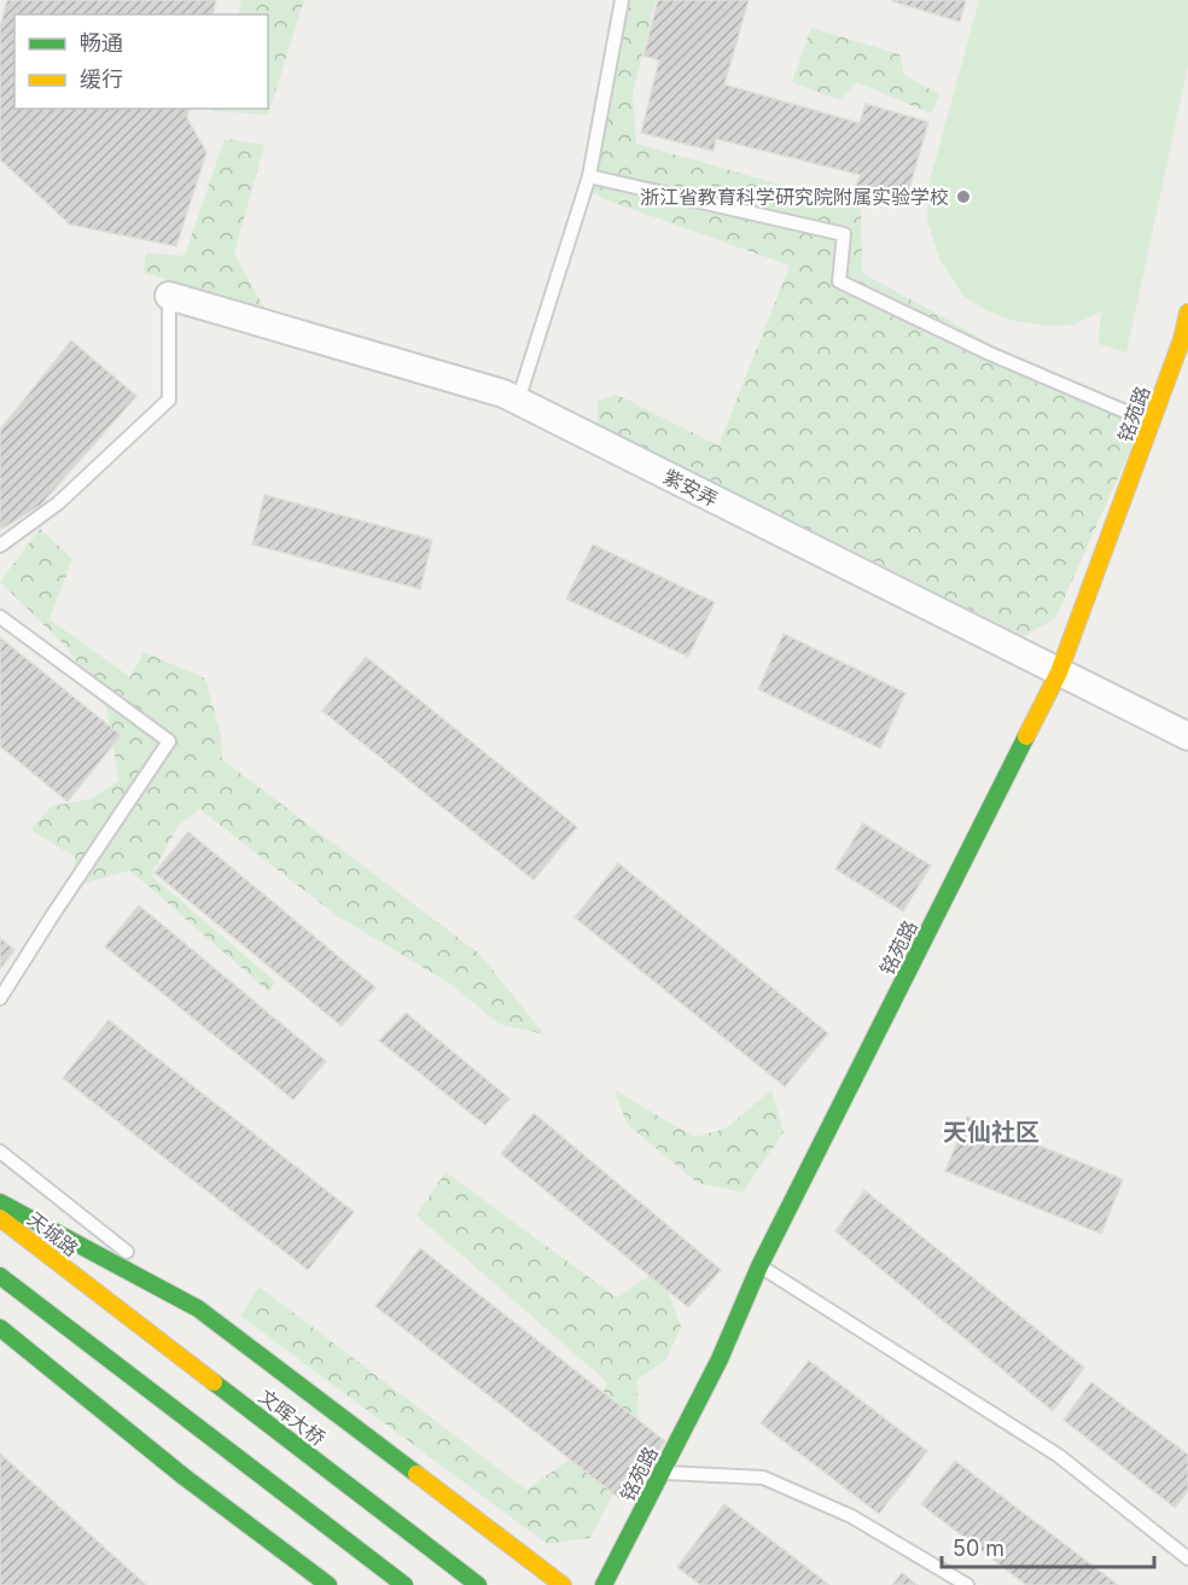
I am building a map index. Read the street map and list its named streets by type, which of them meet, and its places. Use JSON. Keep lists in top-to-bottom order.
{
  "streets": {
    "street": [
      "铭苑路",
      "紫安弄",
      "天城路",
      "文晖大桥"
    ]
  },
  "crossings": [
    ["铭苑路", "紫安弄"],
    ["天城路", "文晖大桥"]
  ],
  "districts": ["天仙社区"],
  "places": ["浙江省教育科学研究院附属实验学校"],
  "legend": ["畅通", "缓行"],
  "scale_bar": "50 m"
}
